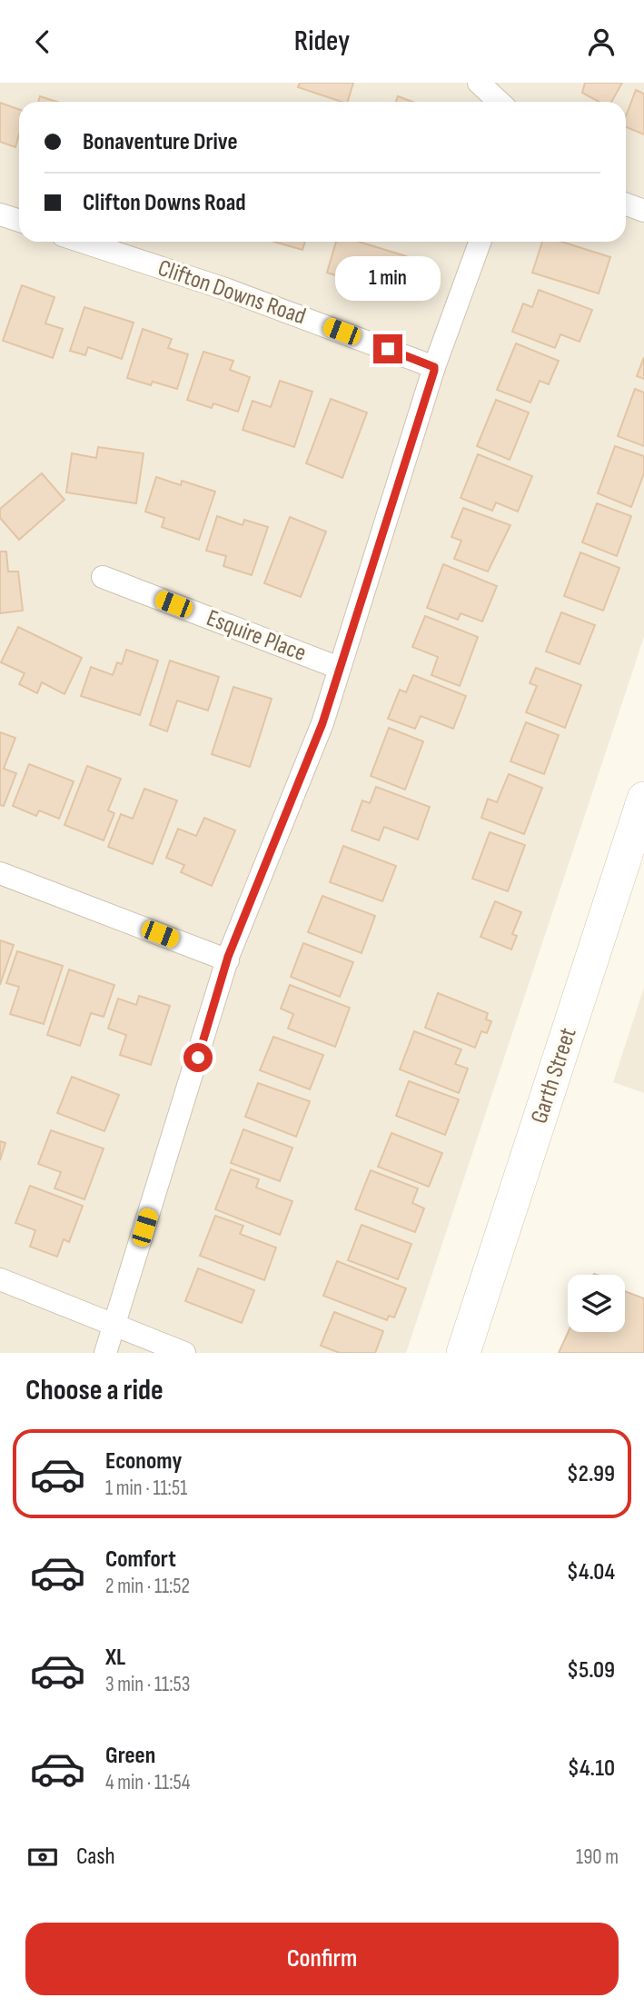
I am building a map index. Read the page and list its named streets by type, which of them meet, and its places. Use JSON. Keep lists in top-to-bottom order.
{
  "streets": {
    "main road": ["Garth Street"],
    "street": ["Clifton Downs Road", "Esquire Place"]
  },
  "page": {
    "header": "Ridey",
    "banner": ["Bonaventure Drive", "Clifton Downs Road"],
    "bubble": "1 min",
    "heading": "Choose a ride",
    "list": [
      {
        "name": "Economy",
        "note": "1 min · 11:51",
        "value": "$2.99"
      },
      {
        "name": "Comfort",
        "note": "2 min · 11:52",
        "value": "$4.04"
      },
      {
        "name": "XL",
        "note": "3 min · 11:53",
        "value": "$5.09"
      },
      {
        "name": "Green",
        "note": "4 min · 11:54",
        "value": "$4.10"
      }
    ],
    "pay": ["Cash", "190 m"],
    "buttons": "Confirm"
  }
}
